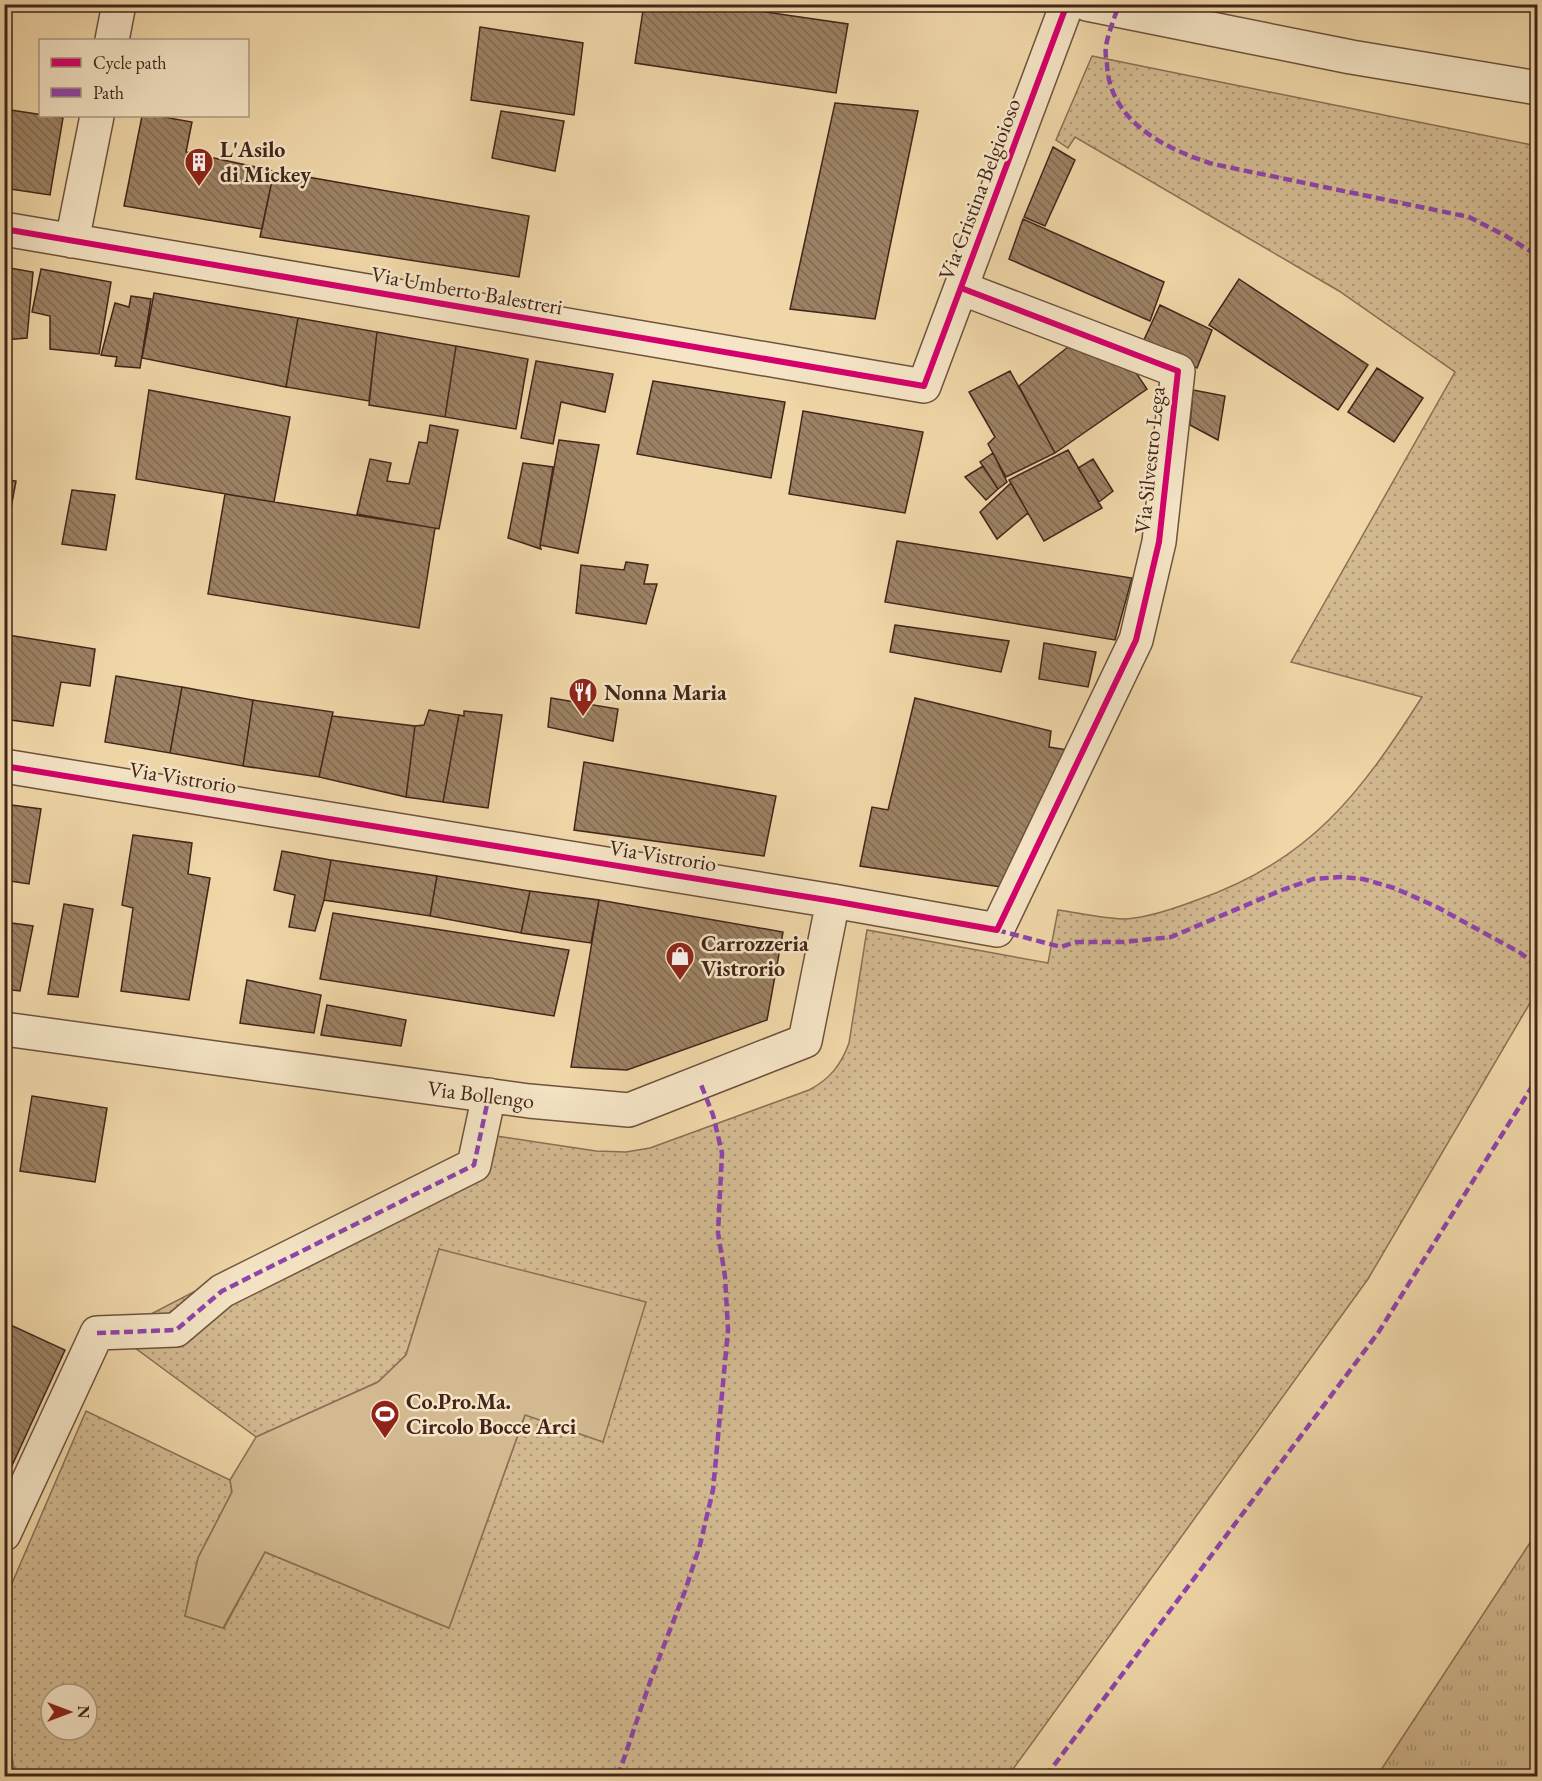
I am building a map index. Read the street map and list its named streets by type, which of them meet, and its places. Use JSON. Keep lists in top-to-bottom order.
{
  "streets": {
    "street": [
      "Via Cristina Belgioioso",
      "Via Umberto Balestreri",
      "Via Silvestro Lega",
      "Via Vistrorio",
      "Via Bollengo"
    ]
  },
  "crossings": [
    ["Via Cristina Belgioioso", "Via Umberto Balestreri"],
    ["Via Cristina Belgioioso", "Via Silvestro Lega"],
    ["Via Silvestro Lega", "Via Vistrorio"],
    ["Via Vistrorio", "Via Bollengo"]
  ],
  "places": {
    "building": ["L'Asilo di Mickey"],
    "restaurant": ["Nonna Maria"],
    "shop": ["Carrozzeria Vistrorio"],
    "sports": ["Co.Pro.Ma. Circolo Bocce Arci"]
  },
  "legend": ["Cycle path", "Path"],
  "north": "right"
}
